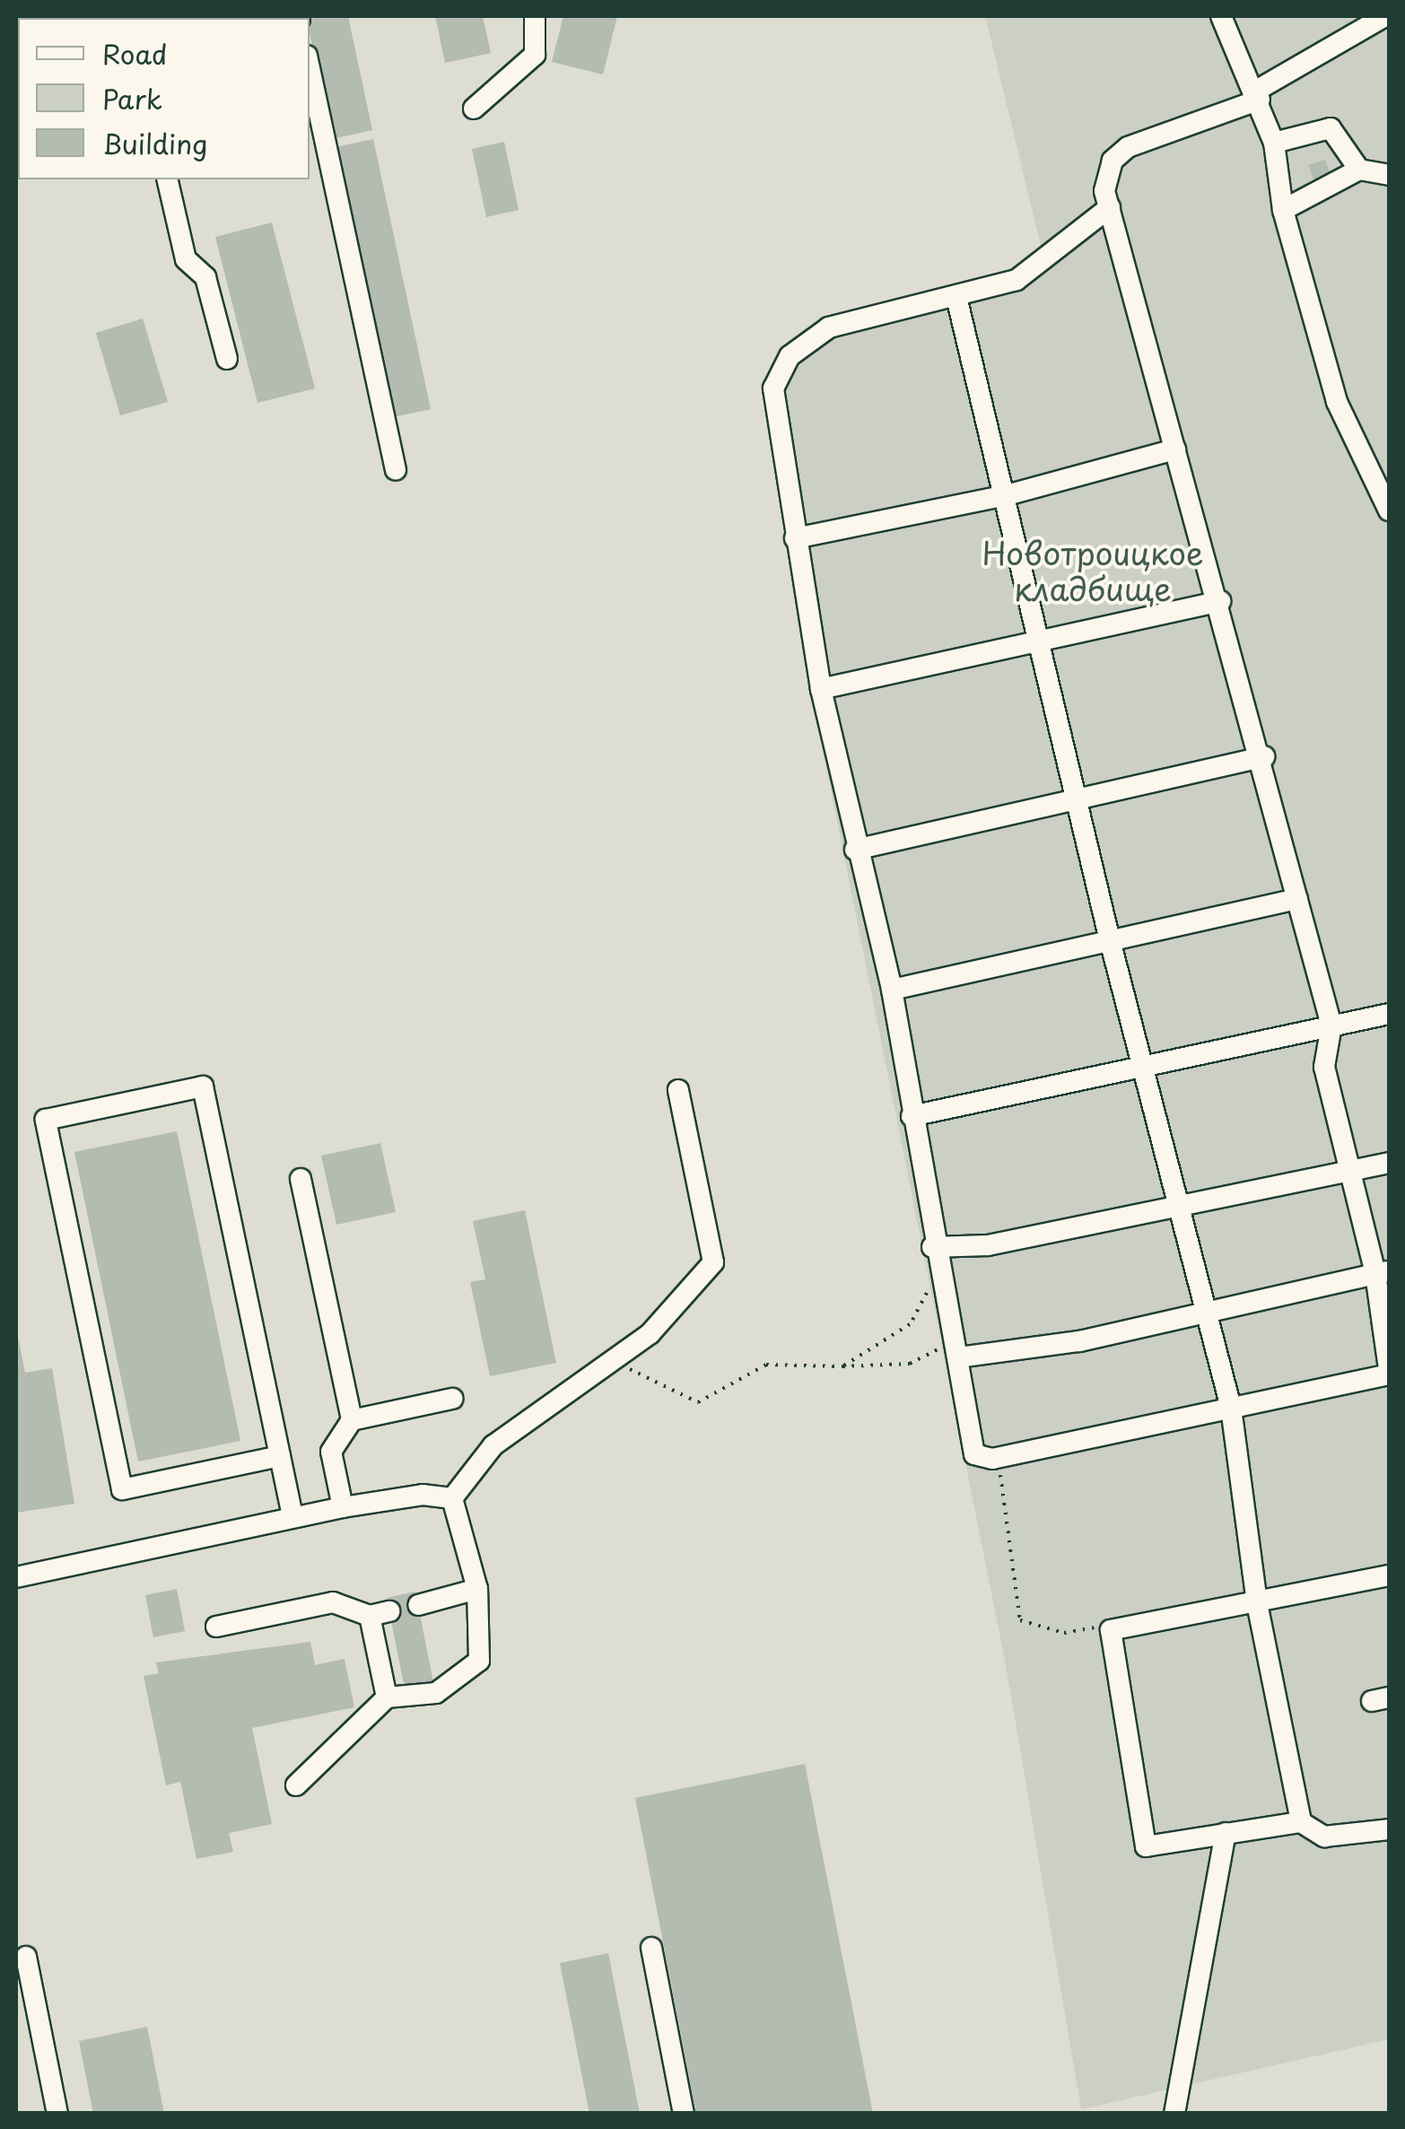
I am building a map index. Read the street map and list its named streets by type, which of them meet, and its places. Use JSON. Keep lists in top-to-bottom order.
{
  "parks": ["Новотроицкое кладбище"],
  "legend": ["Road", "Park", "Building"]
}
